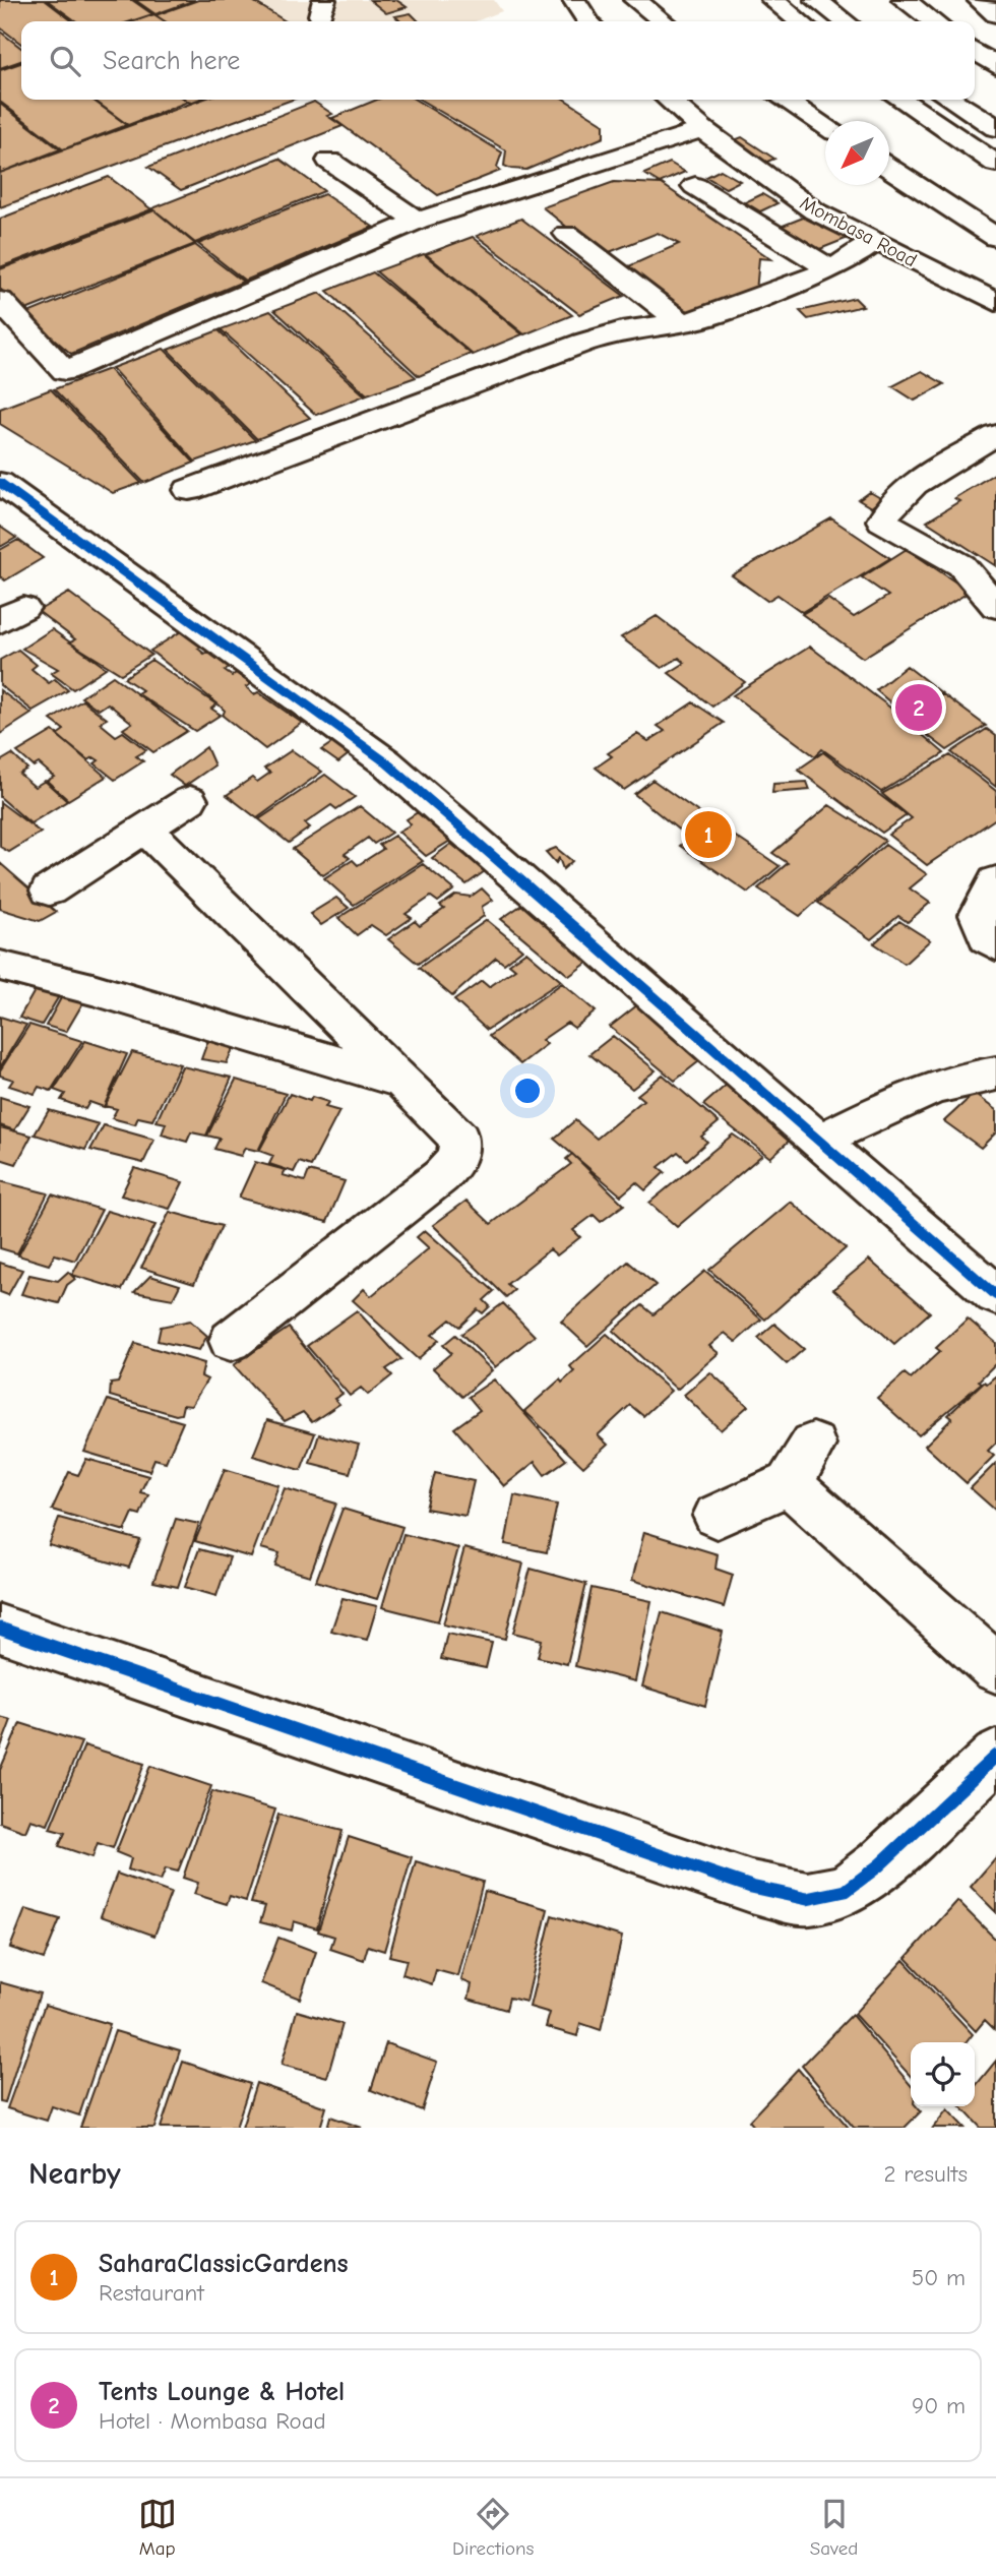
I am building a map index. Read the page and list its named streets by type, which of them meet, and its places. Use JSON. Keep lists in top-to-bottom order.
{
  "streets": {
    "main road": ["Mombasa Road"]
  },
  "north": "bottom left",
  "page": {
    "search": "Search here",
    "pins": ["2", "1"],
    "heading": ["Nearby", "2 results"],
    "list": [
      {
        "mark": "1",
        "name": "SaharaClassicGardens",
        "note": "Restaurant",
        "value": "50 m"
      },
      {
        "mark": "2",
        "name": "Tents Lounge & Hotel",
        "note": "Hotel · Mombasa Road",
        "value": "90 m"
      }
    ],
    "nav": ["Map", "Directions", "Saved"]
  }
}
